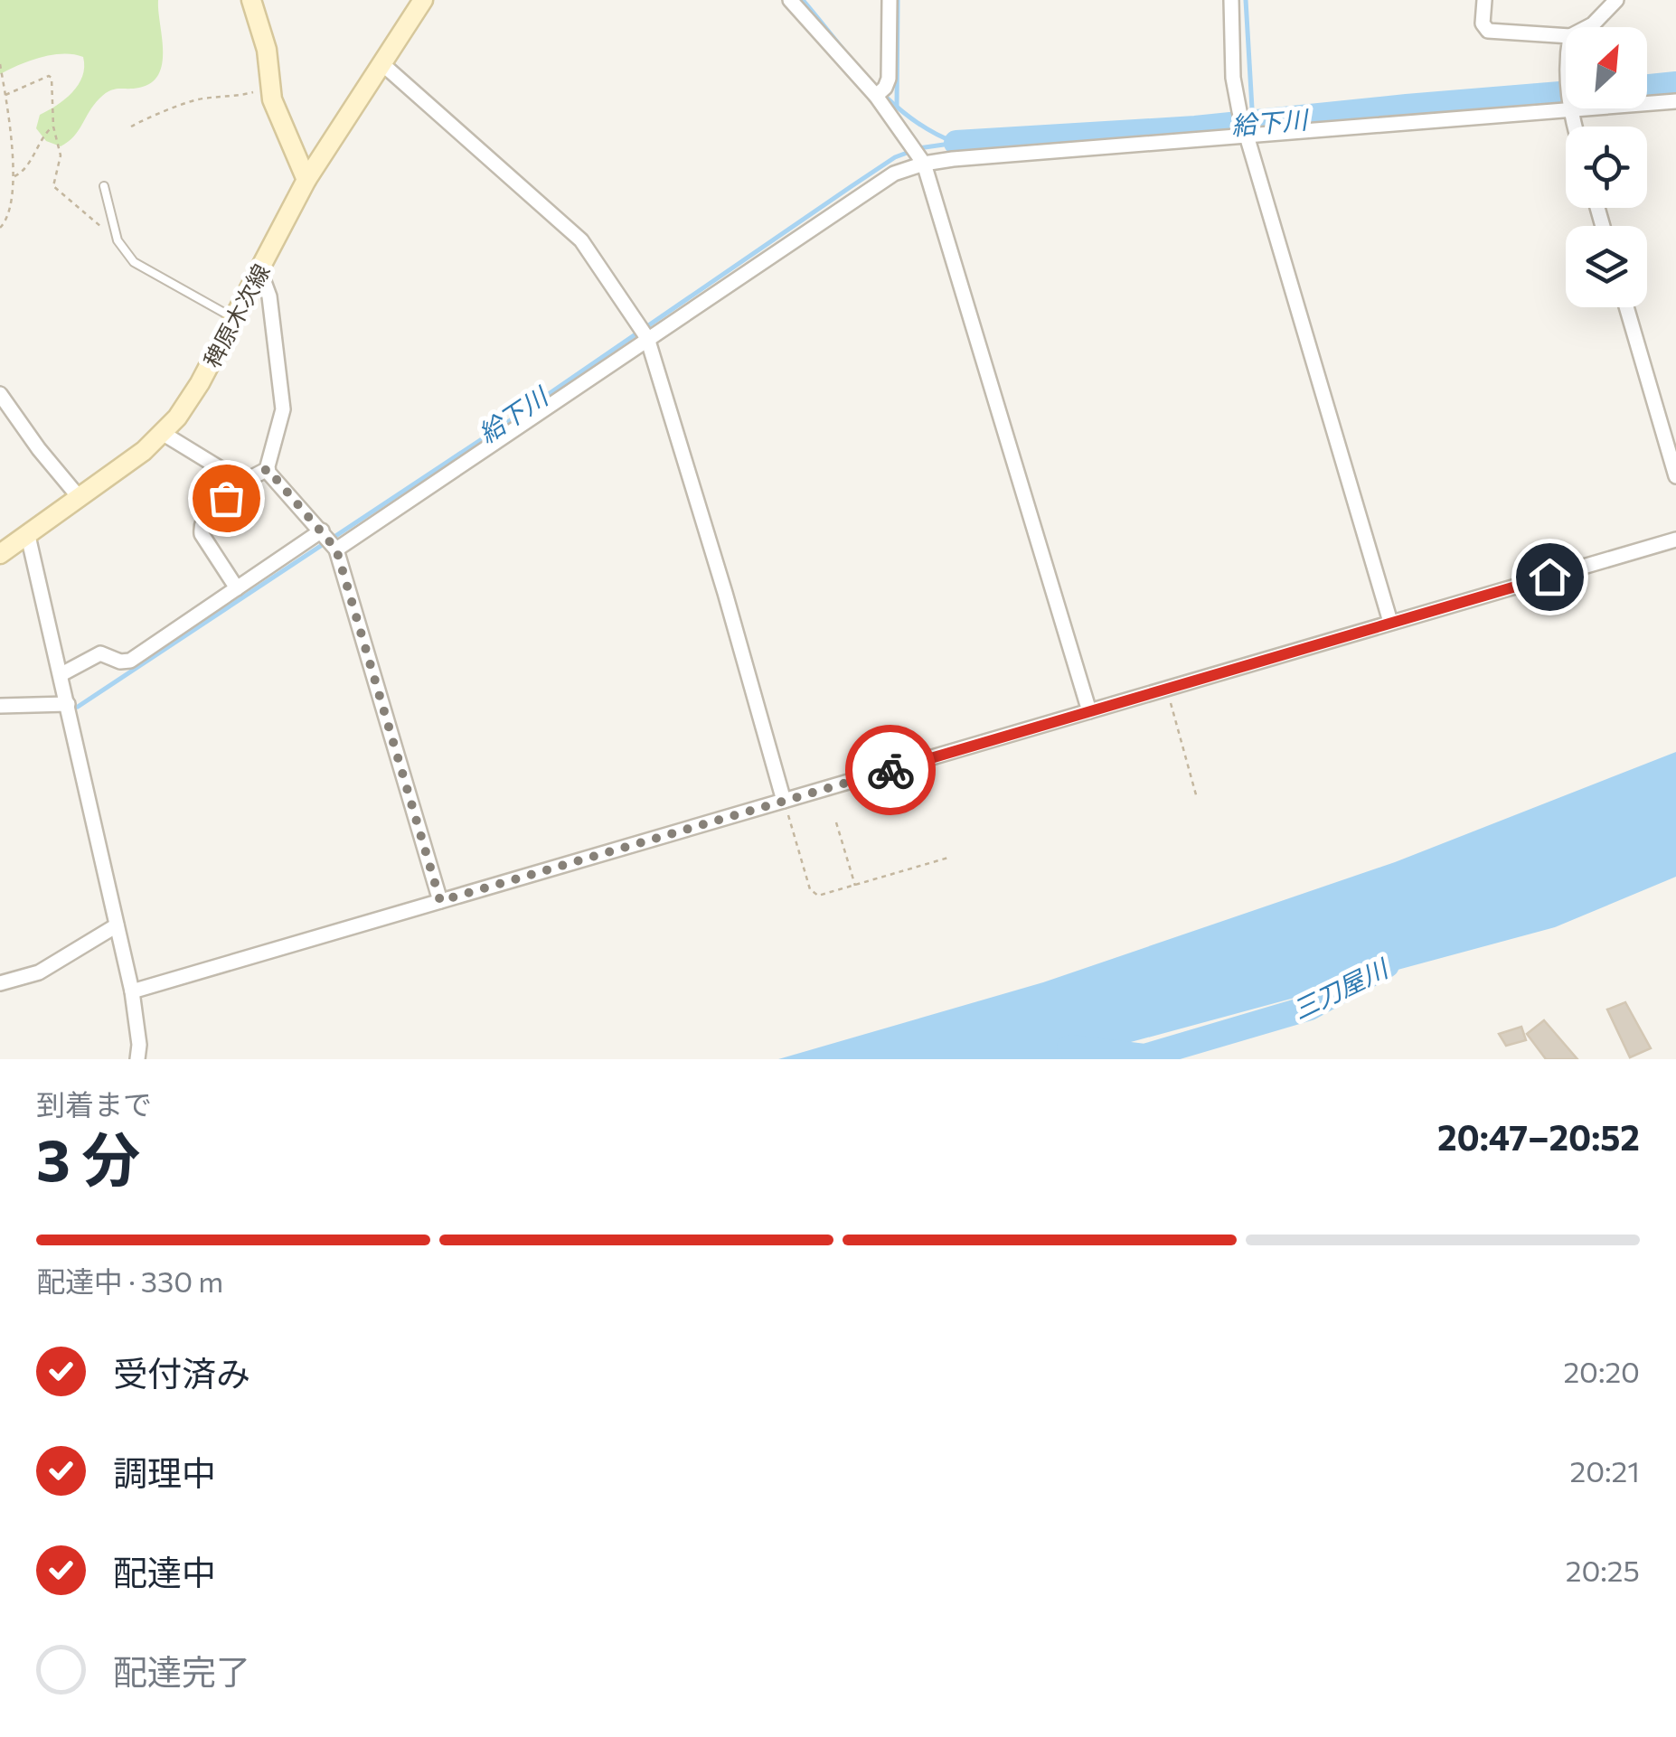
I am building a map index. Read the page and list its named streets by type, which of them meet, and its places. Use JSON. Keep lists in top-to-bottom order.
{
  "streets": {
    "main road": ["稗原木次線"]
  },
  "water": ["給下川", "三刀屋川"],
  "north": "top right",
  "page": {
    "heading": ["3 分", "到着まで", "20:47–20:52"],
    "bar": "配達中 · 330 m",
    "list": [
      ["受付済み", "20:20"],
      ["調理中", "20:21"],
      ["配達中", "20:25"],
      "配達完了"
    ]
  }
}
